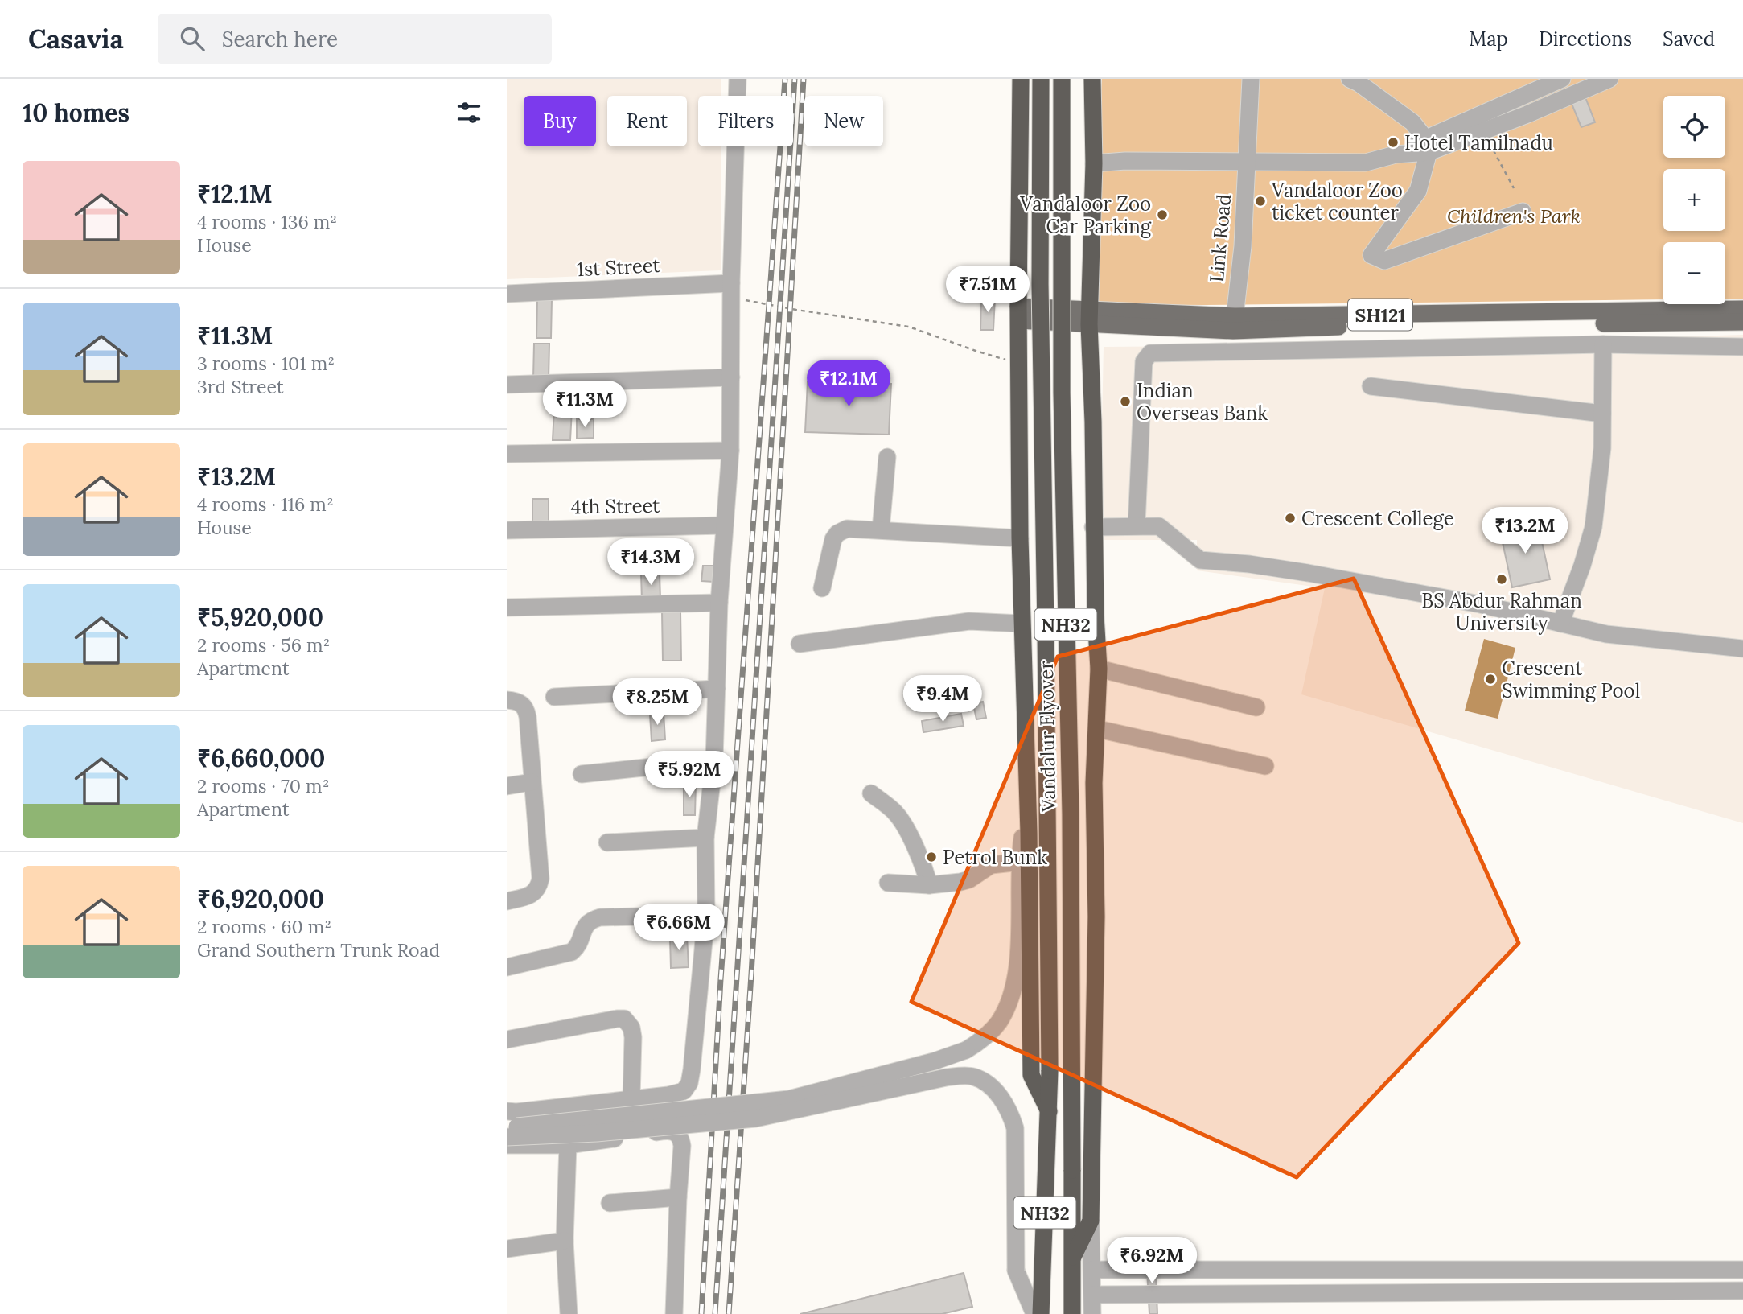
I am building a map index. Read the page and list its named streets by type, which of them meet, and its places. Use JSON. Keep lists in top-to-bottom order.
{
  "streets": {
    "highway": ["NH32", "Vandalur Flyover"],
    "main road": ["SH121"],
    "street": ["Link Road", "1st Street", "4th Street"]
  },
  "crossings": [
    ["Link Road", "SH121"],
    ["NH32", "Vandalur Flyover"]
  ],
  "parks": ["Children's Park"],
  "places": [
    "Hotel Tamilnadu",
    "Vandaloor Zoo ticket counter",
    "Vandaloor Zoo Car Parking",
    "Indian Overseas Bank",
    "Crescent College",
    "BS Abdur Rahman University",
    "Crescent Swimming Pool",
    "Petrol Bunk"
  ],
  "page": {
    "header": "Casavia",
    "search": "Search here",
    "nav": ["Map", "Directions", "Saved"],
    "heading": "10 homes",
    "map_buttons": ["+", "−"],
    "chip": [
      "Buy",
      "Rent",
      "Filters",
      "New"
    ],
    "list": [
      {
        "name": "₹12.1M",
        "note": "4 rooms · 136 m² · House"
      },
      {
        "name": "₹11.3M",
        "note": "3 rooms · 101 m² · 3rd Street"
      },
      {
        "name": "₹13.2M",
        "note": "4 rooms · 116 m² · House"
      },
      {
        "name": "₹5,920,000",
        "note": "2 rooms · 56 m² · Apartment"
      },
      {
        "name": "₹6,660,000",
        "note": "2 rooms · 70 m² · Apartment"
      },
      {
        "name": "₹6,920,000",
        "note": "2 rooms · 60 m² · Grand Southern Trunk Road"
      }
    ],
    "price": [
      "₹7.51M",
      "₹12.1M",
      "₹11.3M",
      "₹13.2M",
      "₹14.3M",
      "₹9.4M",
      "₹8.25M",
      "₹5.92M",
      "₹6.66M",
      "₹6.92M"
    ]
  }
}
